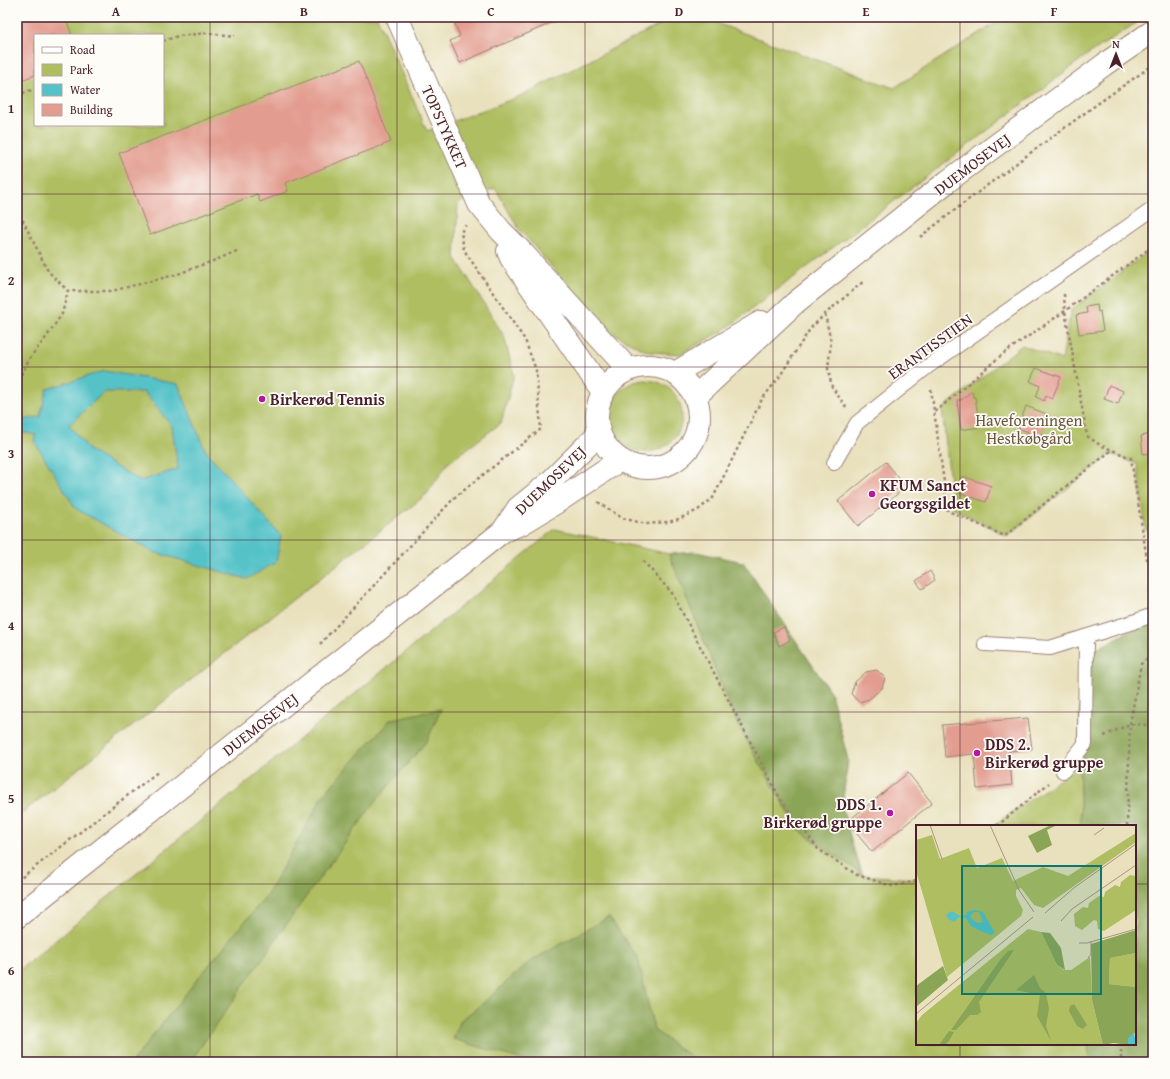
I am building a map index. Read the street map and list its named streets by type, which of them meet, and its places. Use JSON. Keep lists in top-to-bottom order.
{
  "streets": {
    "street": ["TOPSTYKKET", "DUEMOSEVEJ"],
    "lane": ["ERANTISSTIEN"]
  },
  "crossings": [
    ["TOPSTYKKET", "DUEMOSEVEJ"]
  ],
  "parks": ["Haveforeningen Hestkøbgård"],
  "places": [
    "Birkerød Tennis",
    "KFUM Sanct Georgsgildet",
    "DDS 2. Birkerød gruppe",
    "DDS 1. Birkerød gruppe"
  ],
  "legend": [
    "Road",
    "Park",
    "Water",
    "Building"
  ],
  "north": "top",
  "grid": {
    "columns": [
      "A",
      "B",
      "C",
      "D",
      "E",
      "F"
    ],
    "rows": [
      "1",
      "2",
      "3",
      "4",
      "5",
      "6"
    ]
  }
}
